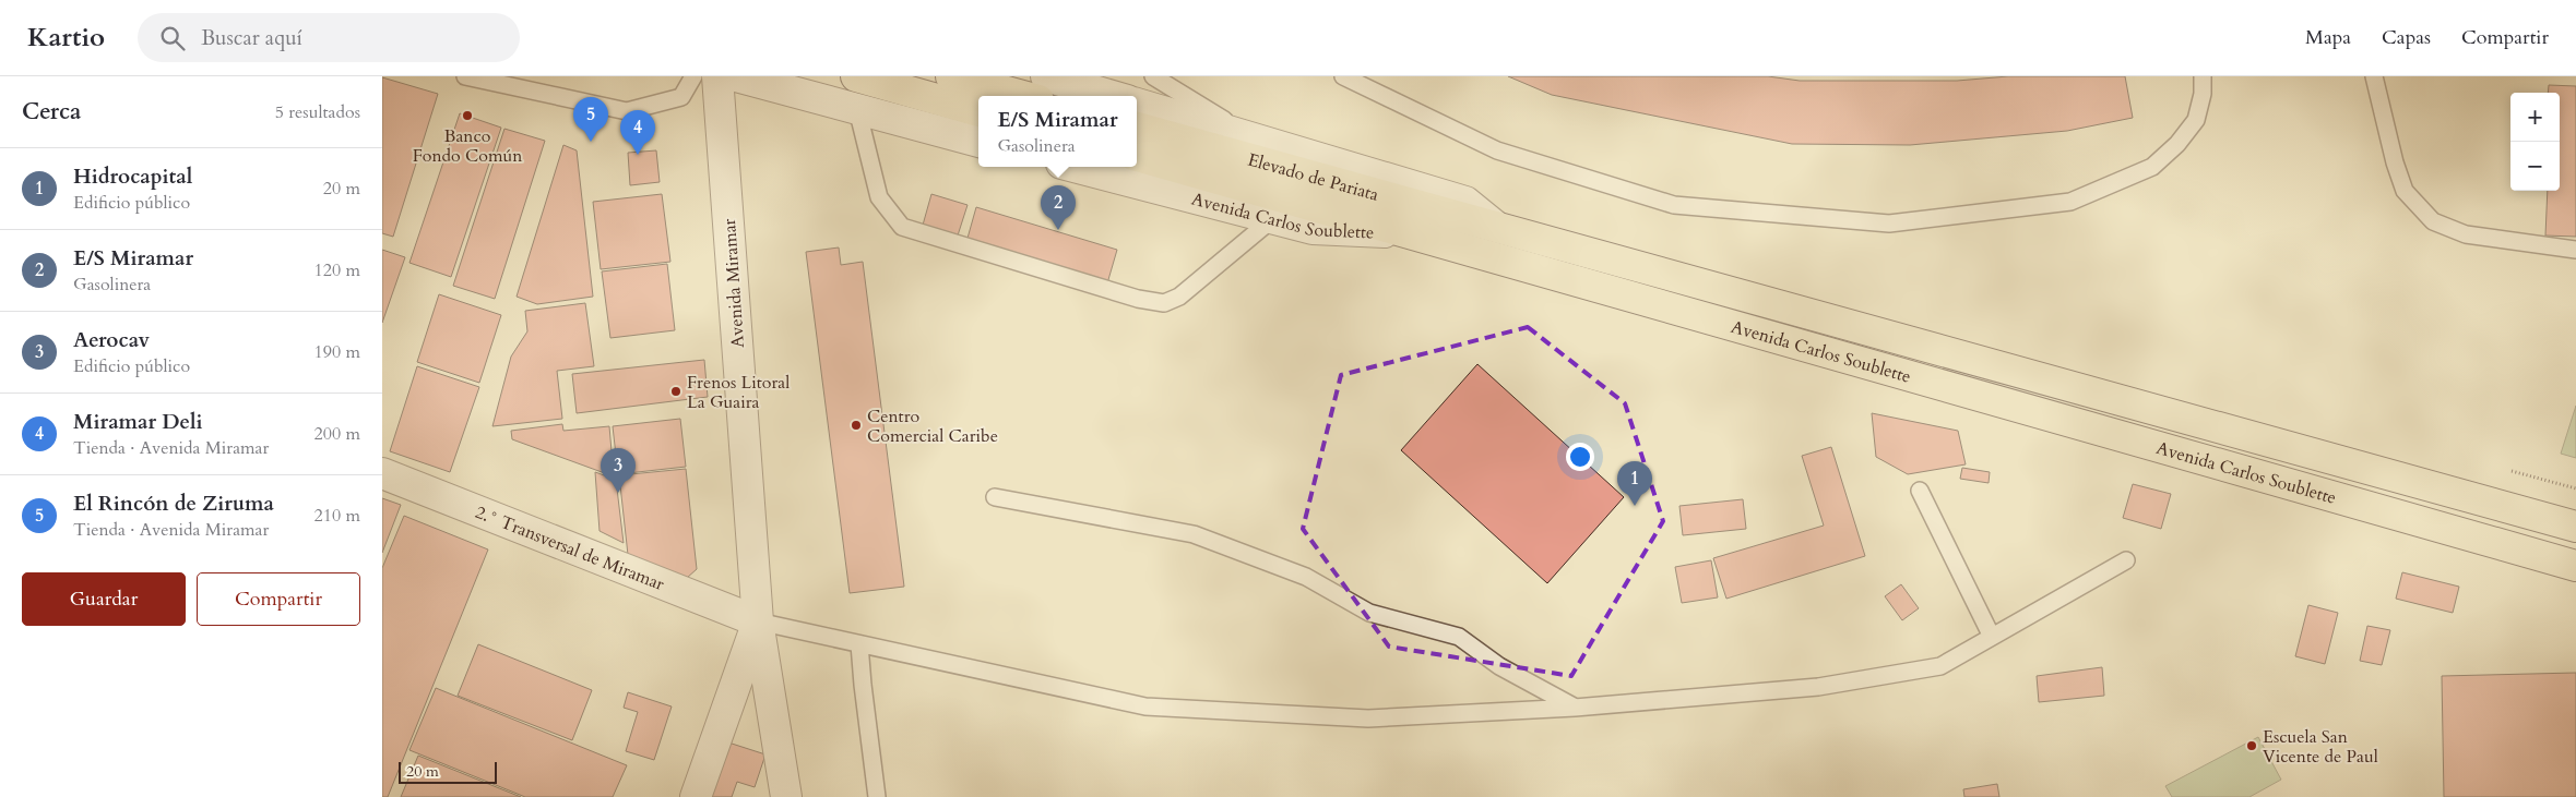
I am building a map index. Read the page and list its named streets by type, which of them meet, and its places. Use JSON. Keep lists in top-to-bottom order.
{
  "streets": {
    "main road": ["Elevado de Pariata", "Avenida Carlos Soublette"],
    "street": ["Avenida Miramar", "2.° Transversal de Miramar"]
  },
  "crossings": [
    ["Elevado de Pariata", "Avenida Carlos Soublette"],
    ["Avenida Miramar", "2.° Transversal de Miramar"]
  ],
  "places": [
    "Banco Fondo Común",
    "Frenos Litoral La Guaira",
    "Centro Comercial Caribe",
    "Escuela San Vicente de Paul"
  ],
  "scale_bar": "20 m",
  "page": {
    "header": "Kartio",
    "search": "Buscar aquí",
    "nav": ["Mapa", "Capas", "Compartir"],
    "heading": ["Cerca", "5 resultados"],
    "map_buttons": ["+", "−"],
    "popup": ["E/S Miramar", "Gasolinera"],
    "pins": [
      "5",
      "4",
      "2",
      "3",
      "1"
    ],
    "list": [
      {
        "mark": "1",
        "name": "Hidrocapital",
        "note": "Edificio público",
        "value": "20 m"
      },
      {
        "mark": "2",
        "name": "E/S Miramar",
        "note": "Gasolinera",
        "value": "120 m"
      },
      {
        "mark": "3",
        "name": "Aerocav",
        "note": "Edificio público",
        "value": "190 m"
      },
      {
        "mark": "4",
        "name": "Miramar Deli",
        "note": "Tienda · Avenida Miramar",
        "value": "200 m"
      },
      {
        "mark": "5",
        "name": "El Rincón de Ziruma",
        "note": "Tienda · Avenida Miramar",
        "value": "210 m"
      }
    ],
    "buttons": ["Guardar", "Compartir"],
    "scale": "20 m"
  }
}
